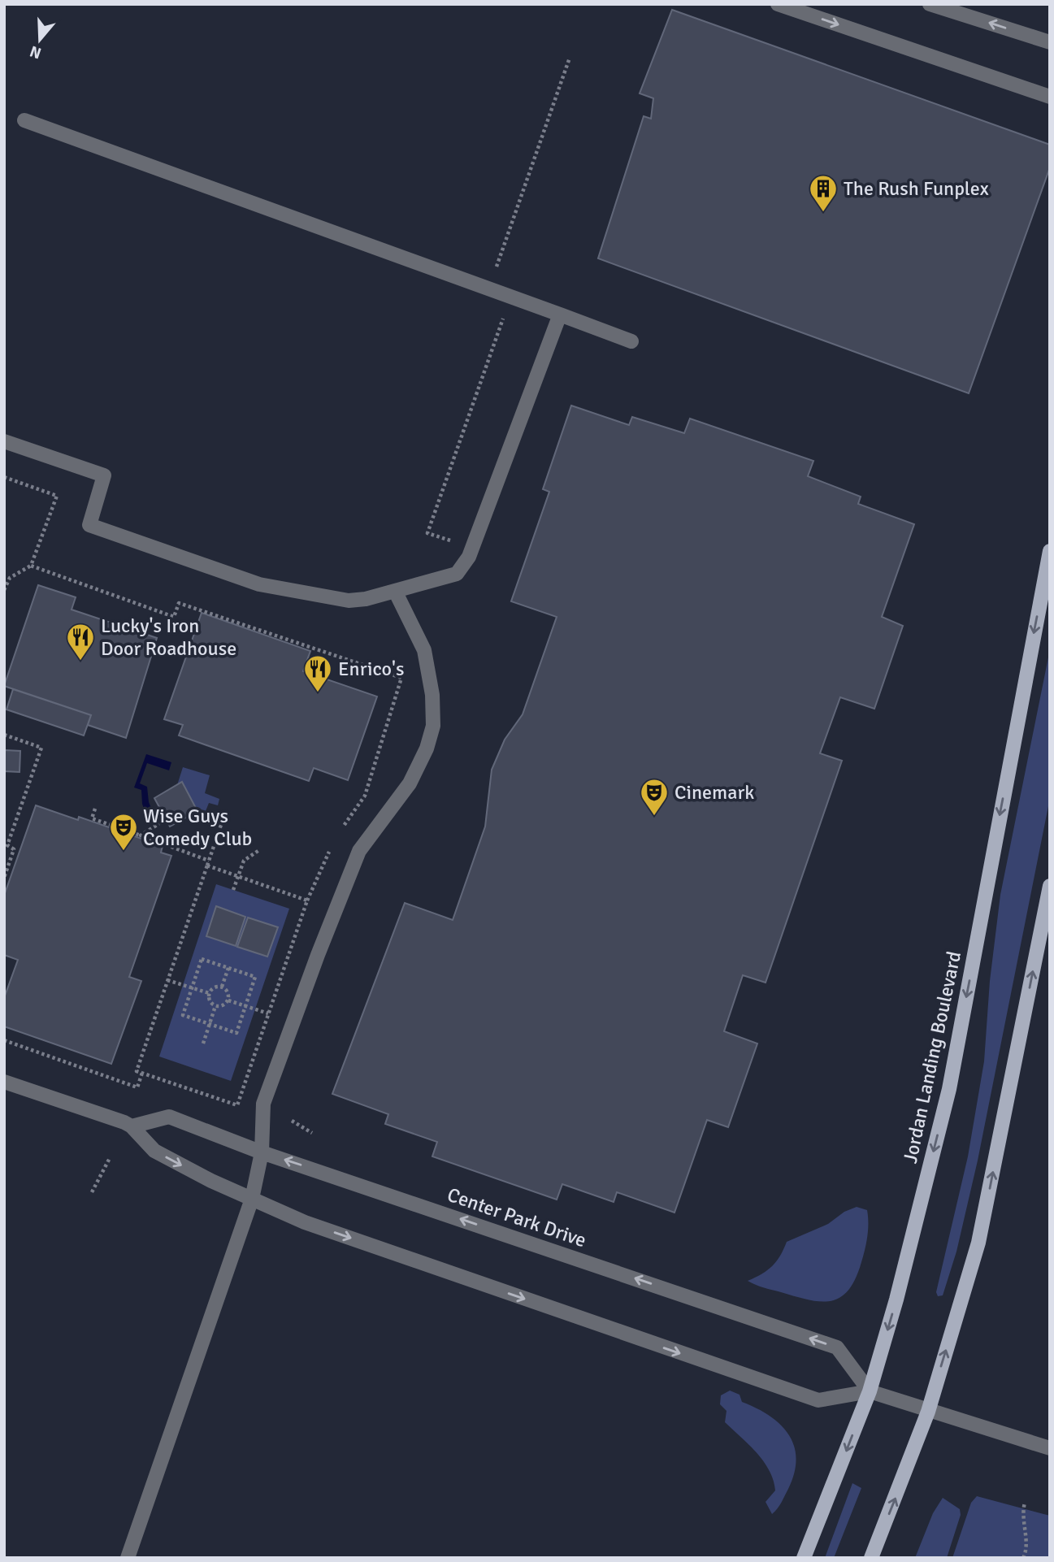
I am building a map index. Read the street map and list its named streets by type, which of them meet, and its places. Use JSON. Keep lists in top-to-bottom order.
{
  "streets": {
    "main road": ["Jordan Landing Boulevard"],
    "street": ["Center Park Drive"]
  },
  "crossings": [
    ["Jordan Landing Boulevard", "Center Park Drive"]
  ],
  "places": {
    "building": ["The Rush Funplex"],
    "restaurant": ["Lucky's Iron Door Roadhouse", "Enrico's"],
    "theatre": ["Cinemark", "Wise Guys Comedy Club"]
  },
  "north": "bottom"
}
